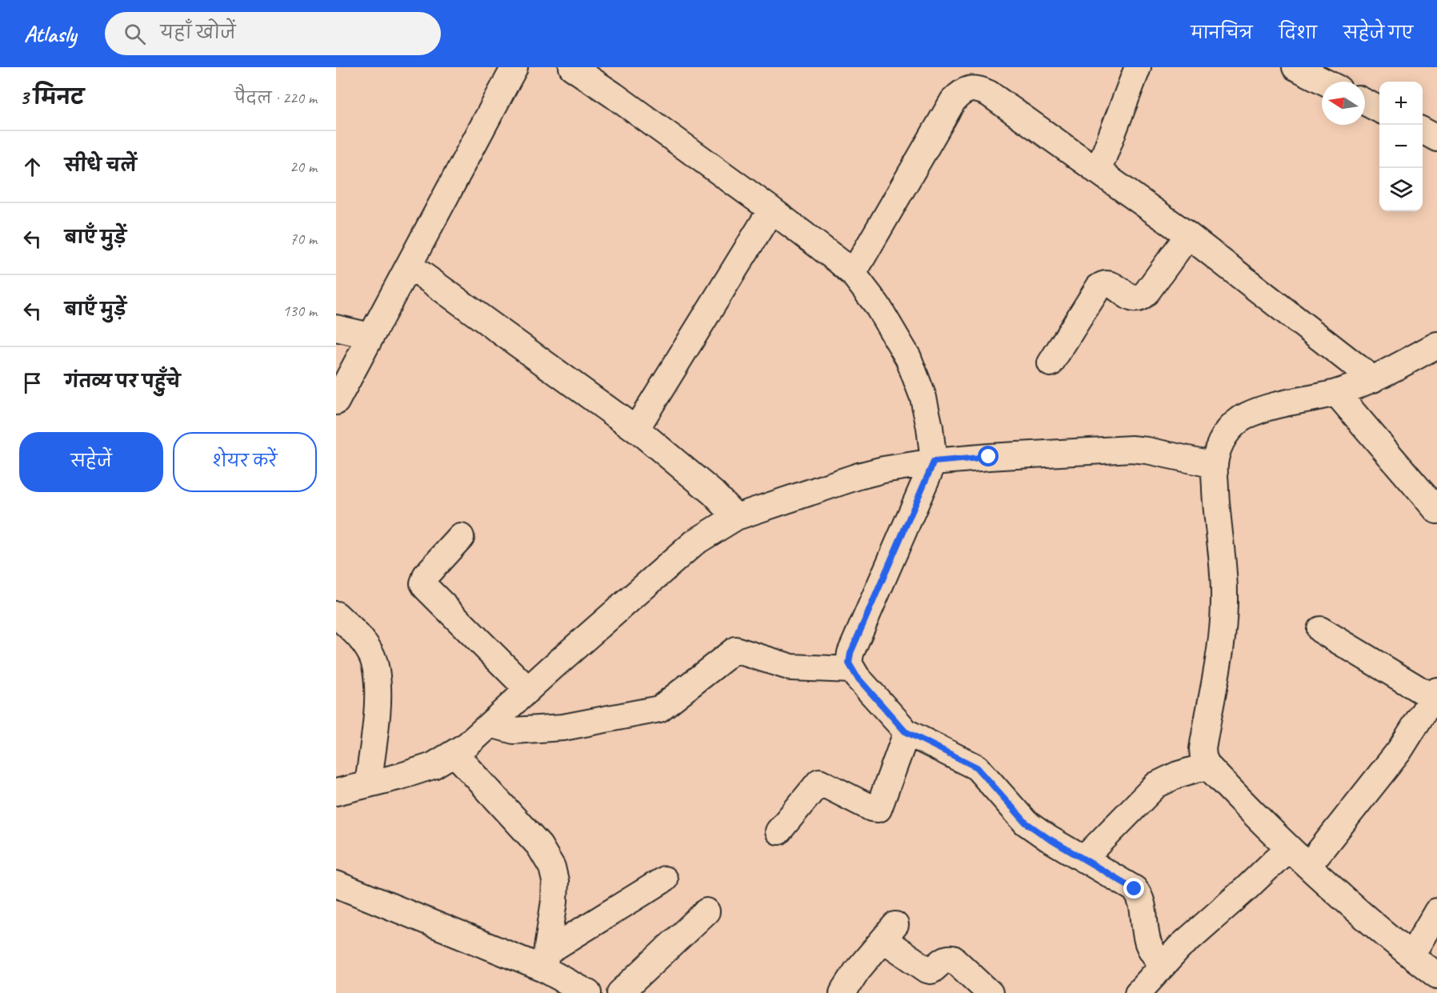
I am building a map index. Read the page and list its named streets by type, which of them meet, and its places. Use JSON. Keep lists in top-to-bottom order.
{
  "north": "left",
  "page": {
    "header": "Atlasly",
    "search": "यहाँ खोजें",
    "nav": ["मानचित्र", "दिशा", "सहेजे गए"],
    "heading": ["3 मिनट", "पैदल · 220 m"],
    "map_buttons": ["+", "−"],
    "list": [
      ["सीधे चलें", "20 m"],
      ["बाएँ मुड़ें", "70 m"],
      ["बाएँ मुड़ें", "130 m"],
      "गंतव्य पर पहुँचे"
    ],
    "buttons": ["सहेजें", "शेयर करें"]
  }
}
